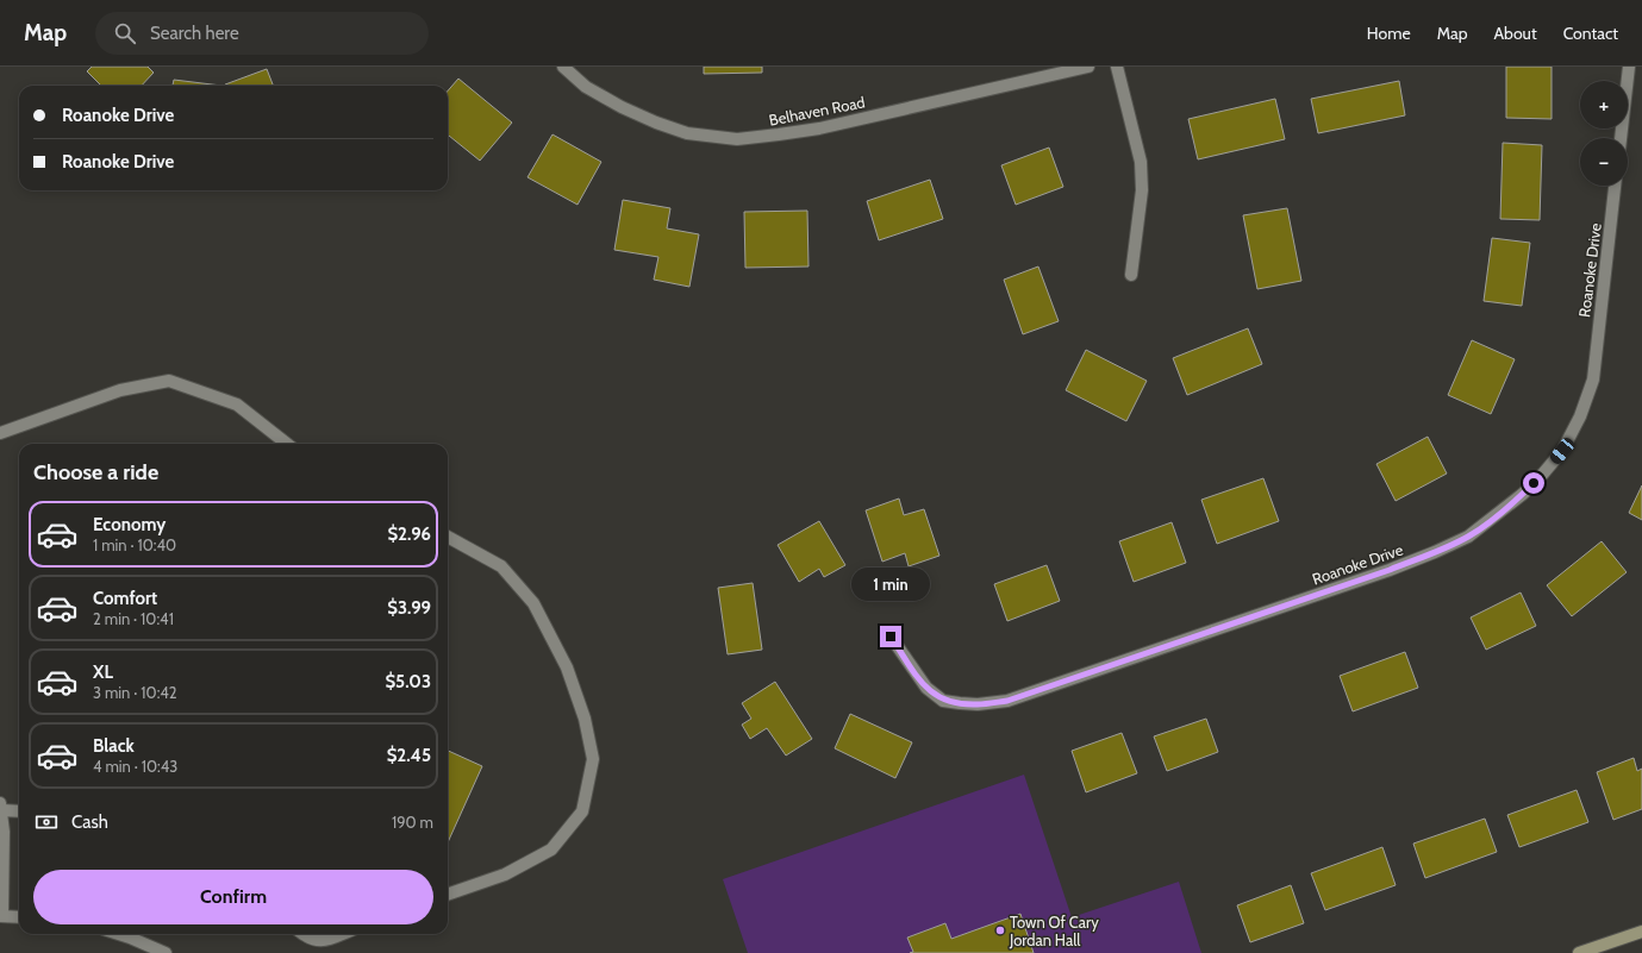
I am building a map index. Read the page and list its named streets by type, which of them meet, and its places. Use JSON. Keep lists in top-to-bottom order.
{
  "streets": {
    "street": ["Belhaven Road", "Roanoke Drive"]
  },
  "places": ["Town Of Cary Jordan Hall"],
  "page": {
    "header": "Map",
    "search": "Search here",
    "nav": [
      "Home",
      "Map",
      "About",
      "Contact"
    ],
    "map_buttons": ["+", "−"],
    "banner": ["Roanoke Drive", "Roanoke Drive"],
    "heading": "Choose a ride",
    "list": [
      {
        "name": "Economy",
        "note": "1 min · 10:40",
        "value": "$2.96"
      },
      {
        "name": "Comfort",
        "note": "2 min · 10:41",
        "value": "$3.99"
      },
      {
        "name": "XL",
        "note": "3 min · 10:42",
        "value": "$5.03"
      },
      {
        "name": "Black",
        "note": "4 min · 10:43",
        "value": "$2.45"
      }
    ],
    "bubble": "1 min",
    "pay": ["Cash", "190 m"],
    "buttons": "Confirm"
  }
}
